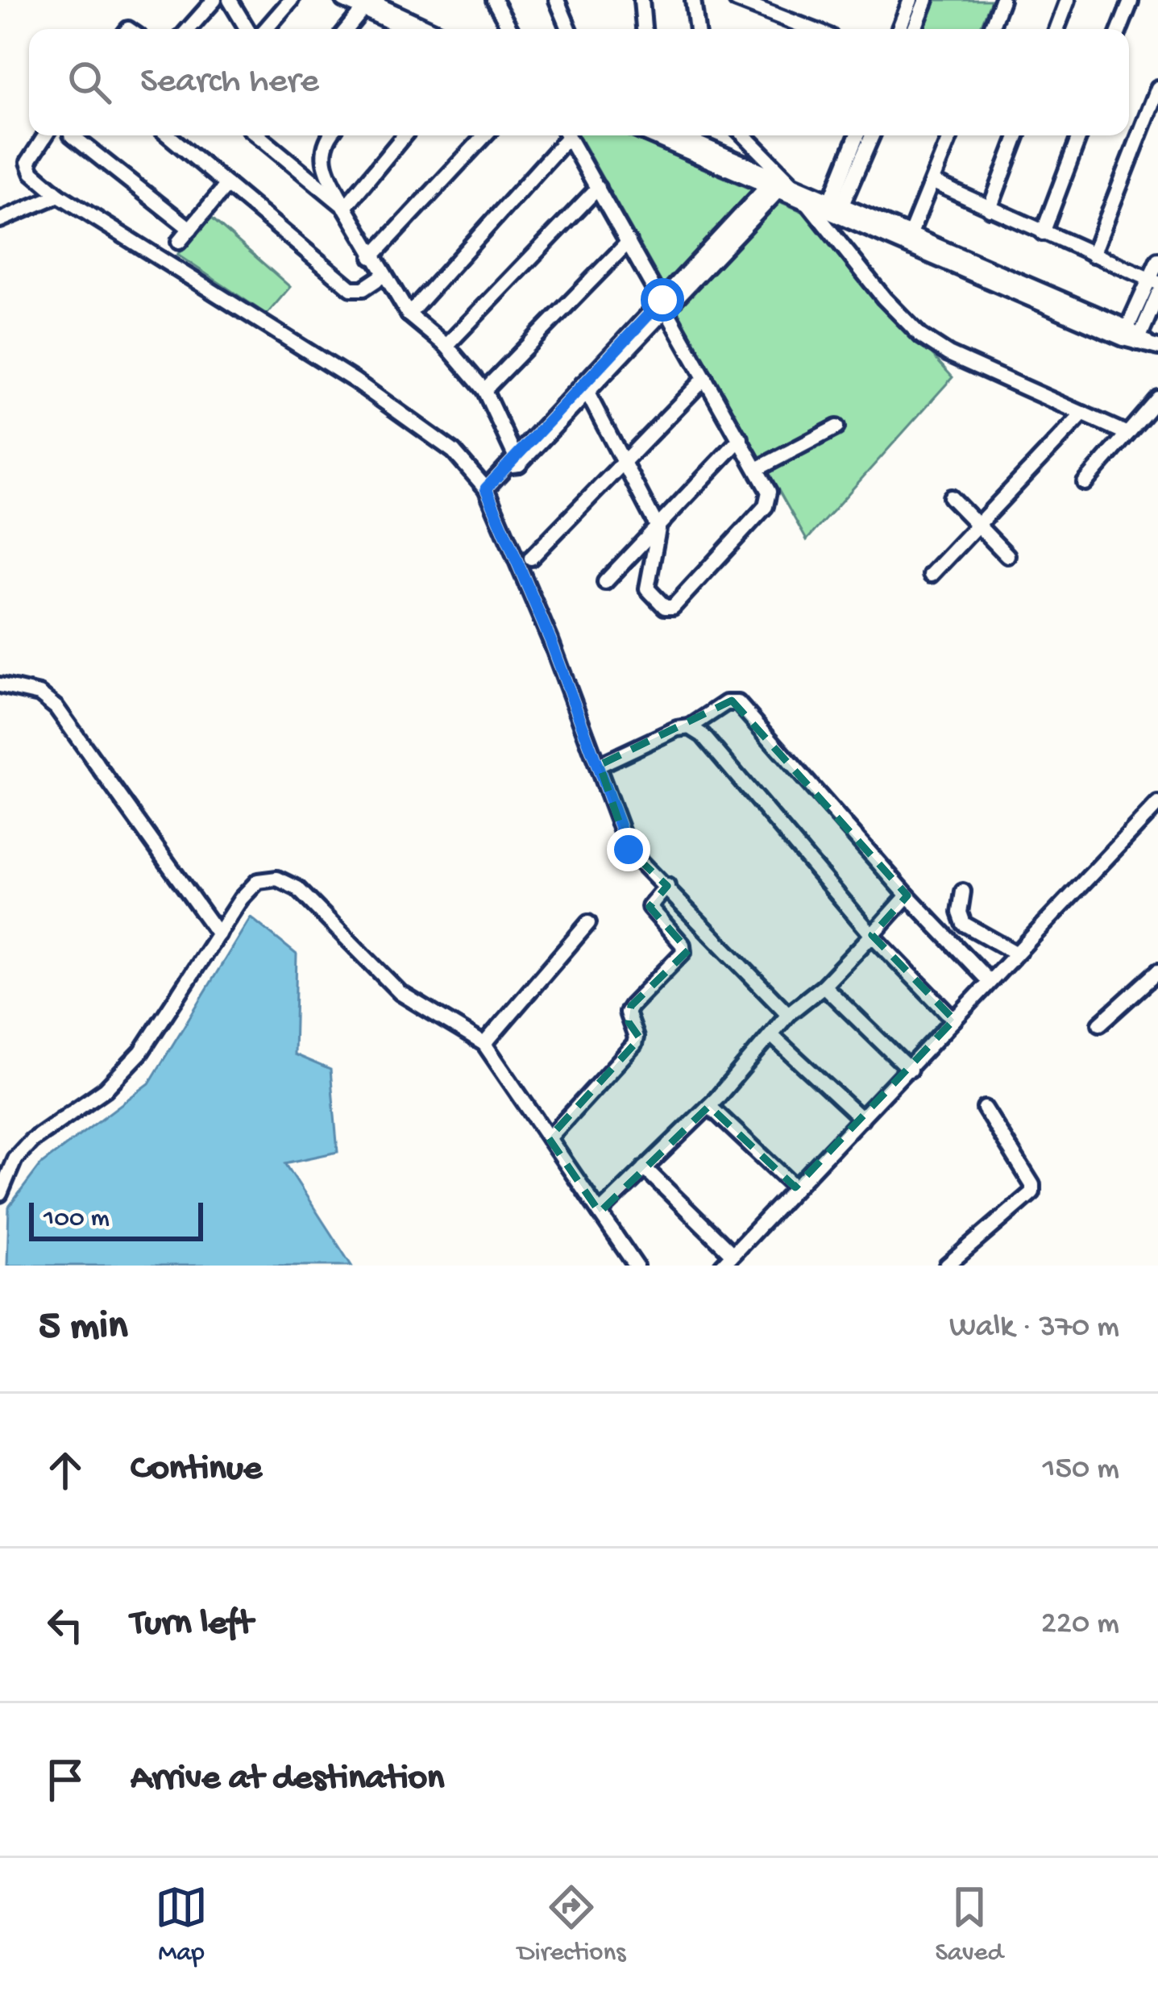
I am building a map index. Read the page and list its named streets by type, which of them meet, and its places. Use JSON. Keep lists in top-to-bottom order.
{
  "scale_bar": "100 m",
  "page": {
    "search": "Search here",
    "scale": "100 m",
    "heading": ["5 min", "Walk · 370 m"],
    "list": [
      ["Continue", "150 m"],
      ["Turn left", "220 m"],
      "Arrive at destination"
    ],
    "nav": ["Map", "Directions", "Saved"]
  }
}
